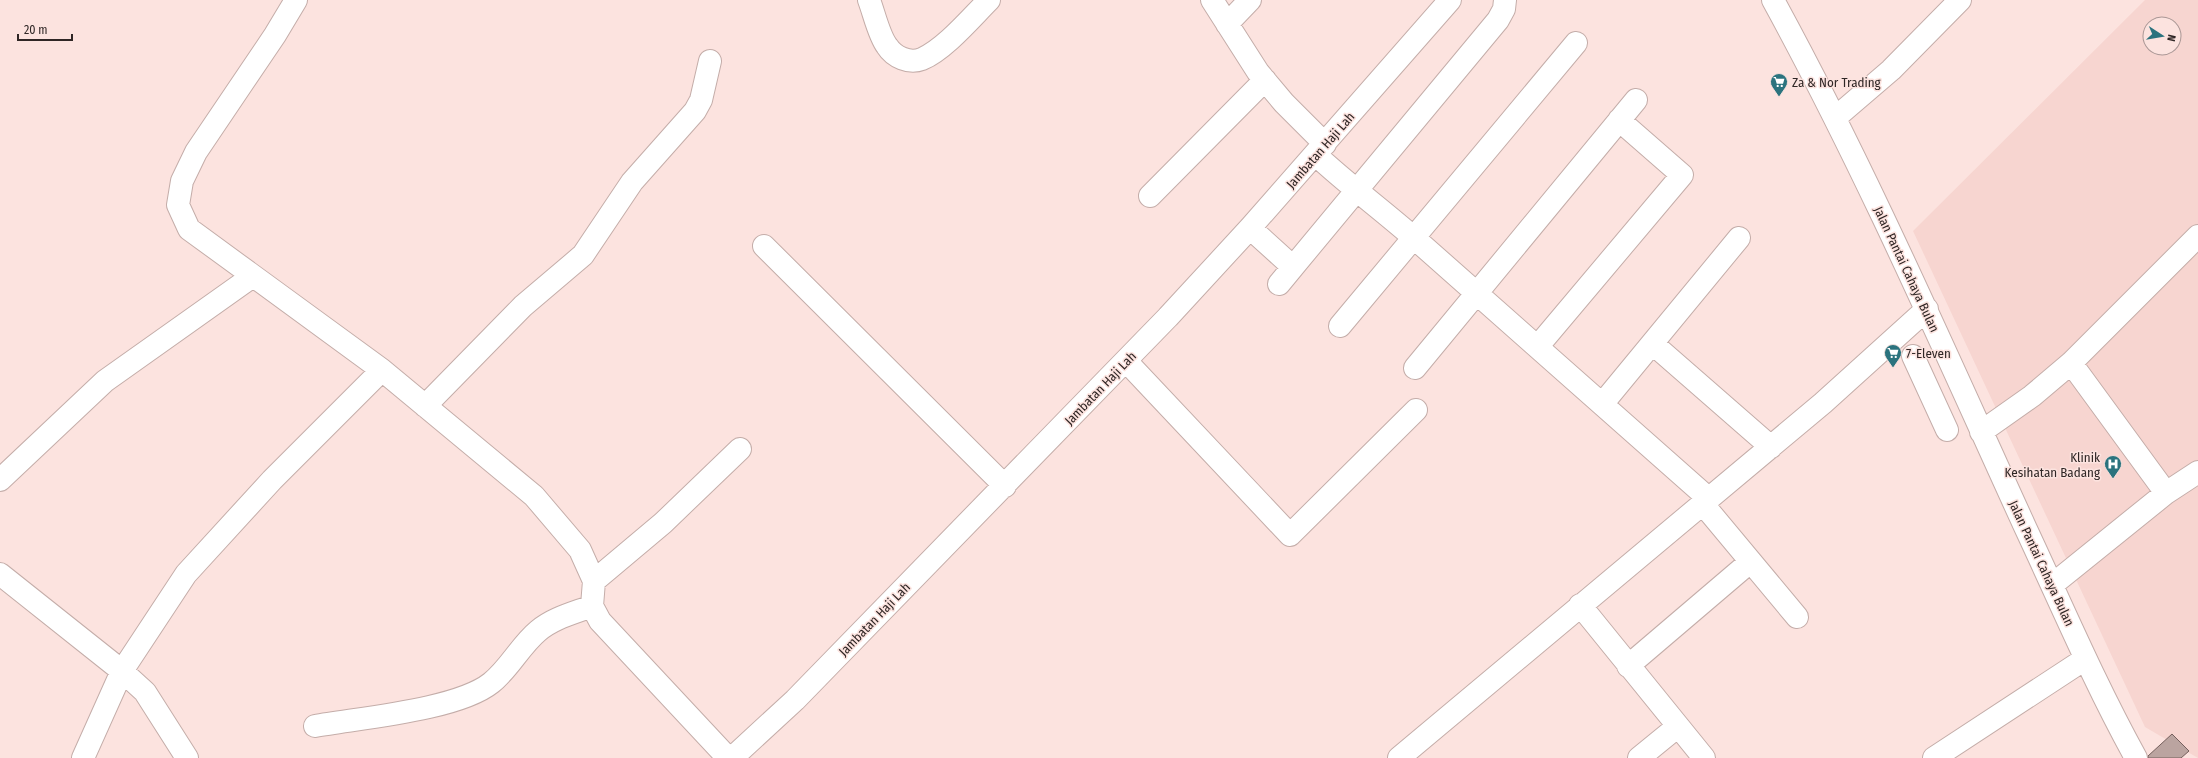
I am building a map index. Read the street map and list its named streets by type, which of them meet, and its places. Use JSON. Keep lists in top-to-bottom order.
{
  "streets": {
    "street": ["Jambatan Haji Lah", "Jalan Pantai Cahaya Bulan"]
  },
  "places": {
    "supermarket": ["Za & Nor Trading", "7-Eleven"],
    "hospital": ["Klinik Kesihatan Badang"]
  },
  "scale_bar": "20 m",
  "north": "right"
}
